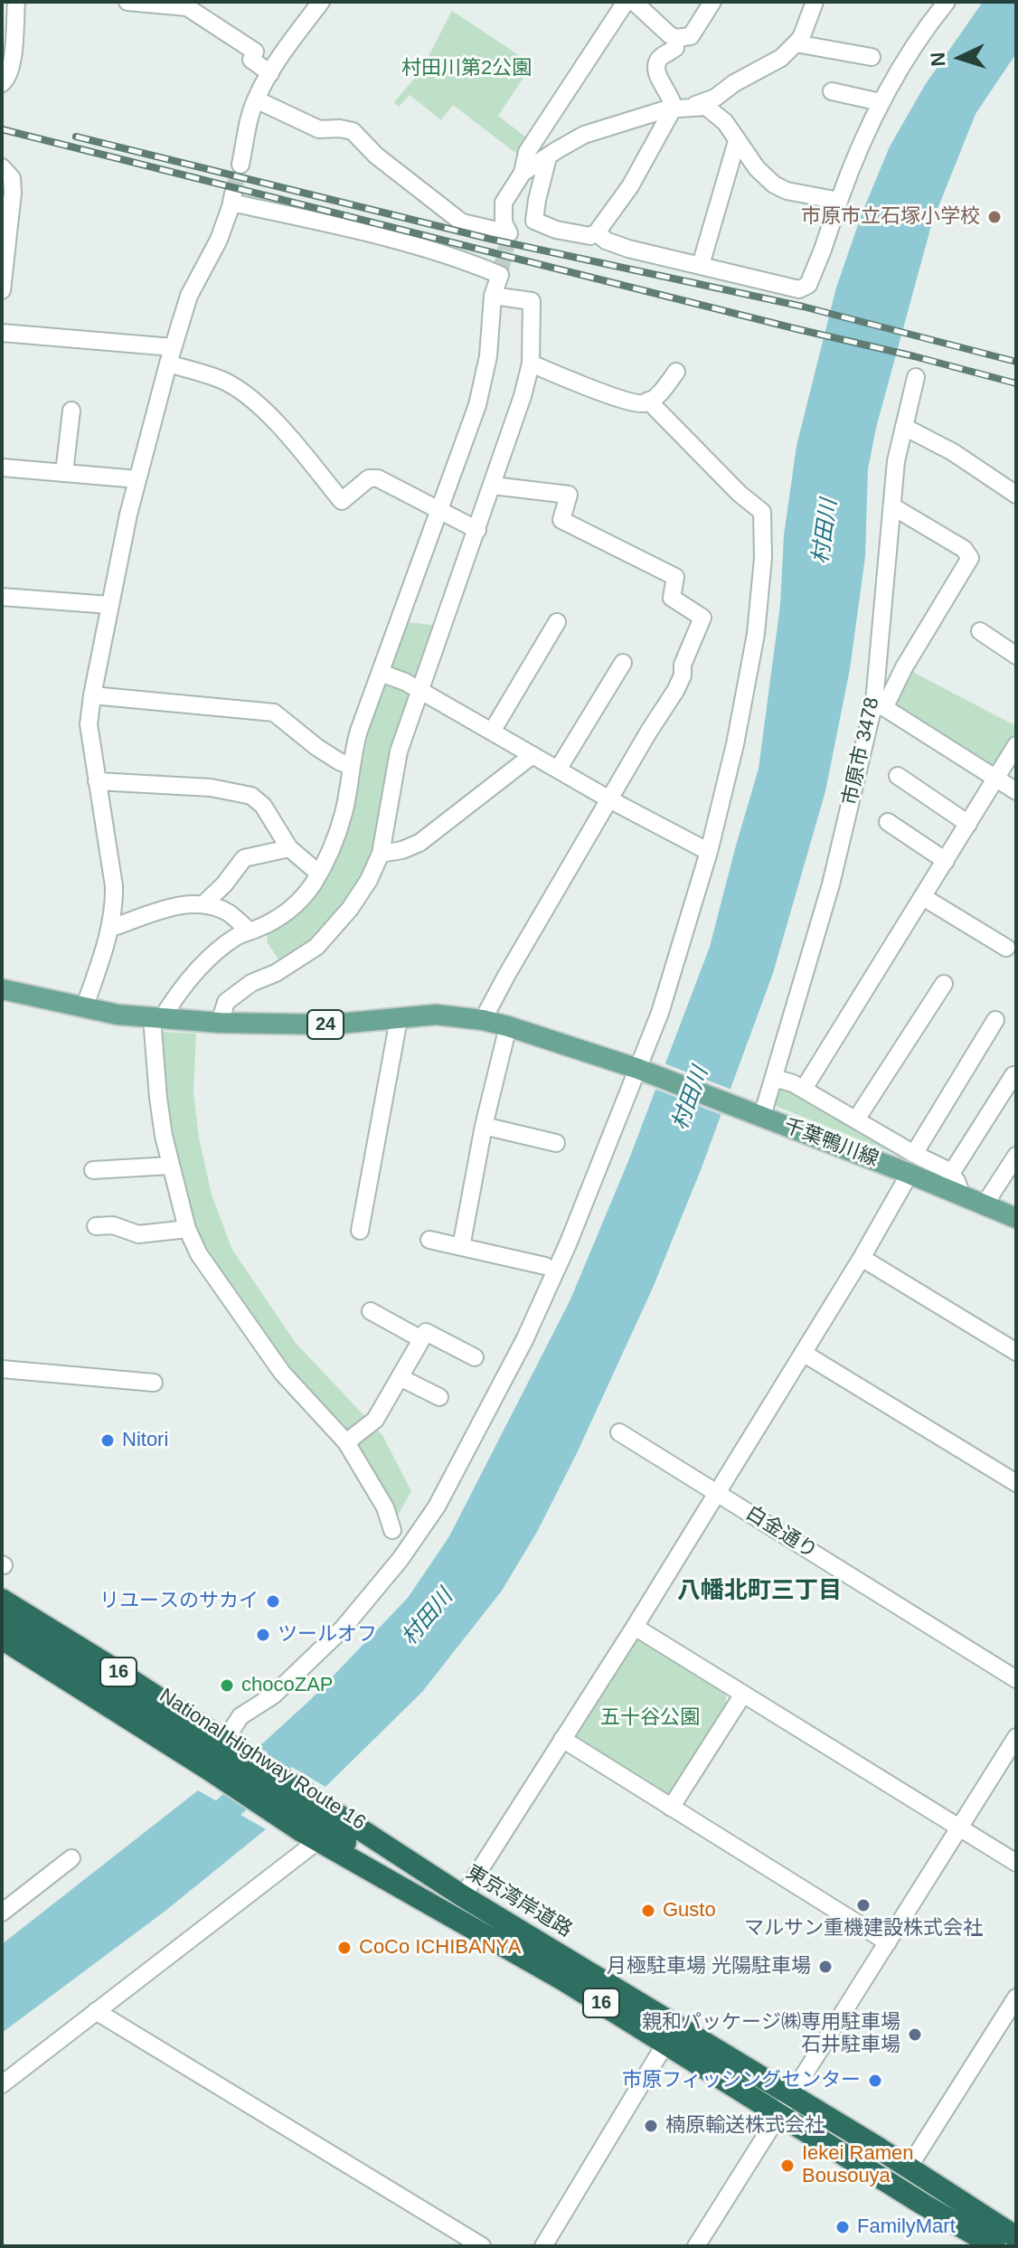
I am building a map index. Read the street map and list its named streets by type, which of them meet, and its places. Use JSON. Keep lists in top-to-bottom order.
{
  "streets": {
    "highway": ["16", "National Highway Route 16", "東京湾岸道路"],
    "main road": ["24", "千葉鴨川線"],
    "street": ["市原市 3478", "白金通り"]
  },
  "crossings": [
    ["市原市 3478", "千葉鴨川線"],
    ["24", "千葉鴨川線"],
    ["National Highway Route 16", "東京湾岸道路"]
  ],
  "districts": ["八幡北町三丁目"],
  "water": ["村田川"],
  "parks": ["村田川第2公園", "五十谷公園"],
  "places": [
    "市原市立石塚小学校",
    "Nitori",
    "リユースのサカイ",
    "ツールオフ",
    "chocoZAP",
    "マルサン重機建設株式会社",
    "Gusto",
    "CoCo ICHIBANYA",
    "月極駐車場 光陽駐車場",
    "親和パッケージ㈱専用駐車場 石井駐車場",
    "市原フィッシングセンター",
    "楠原輸送株式会社",
    "Iekei Ramen Bousouya",
    "FamilyMart"
  ],
  "north": "left"
}
